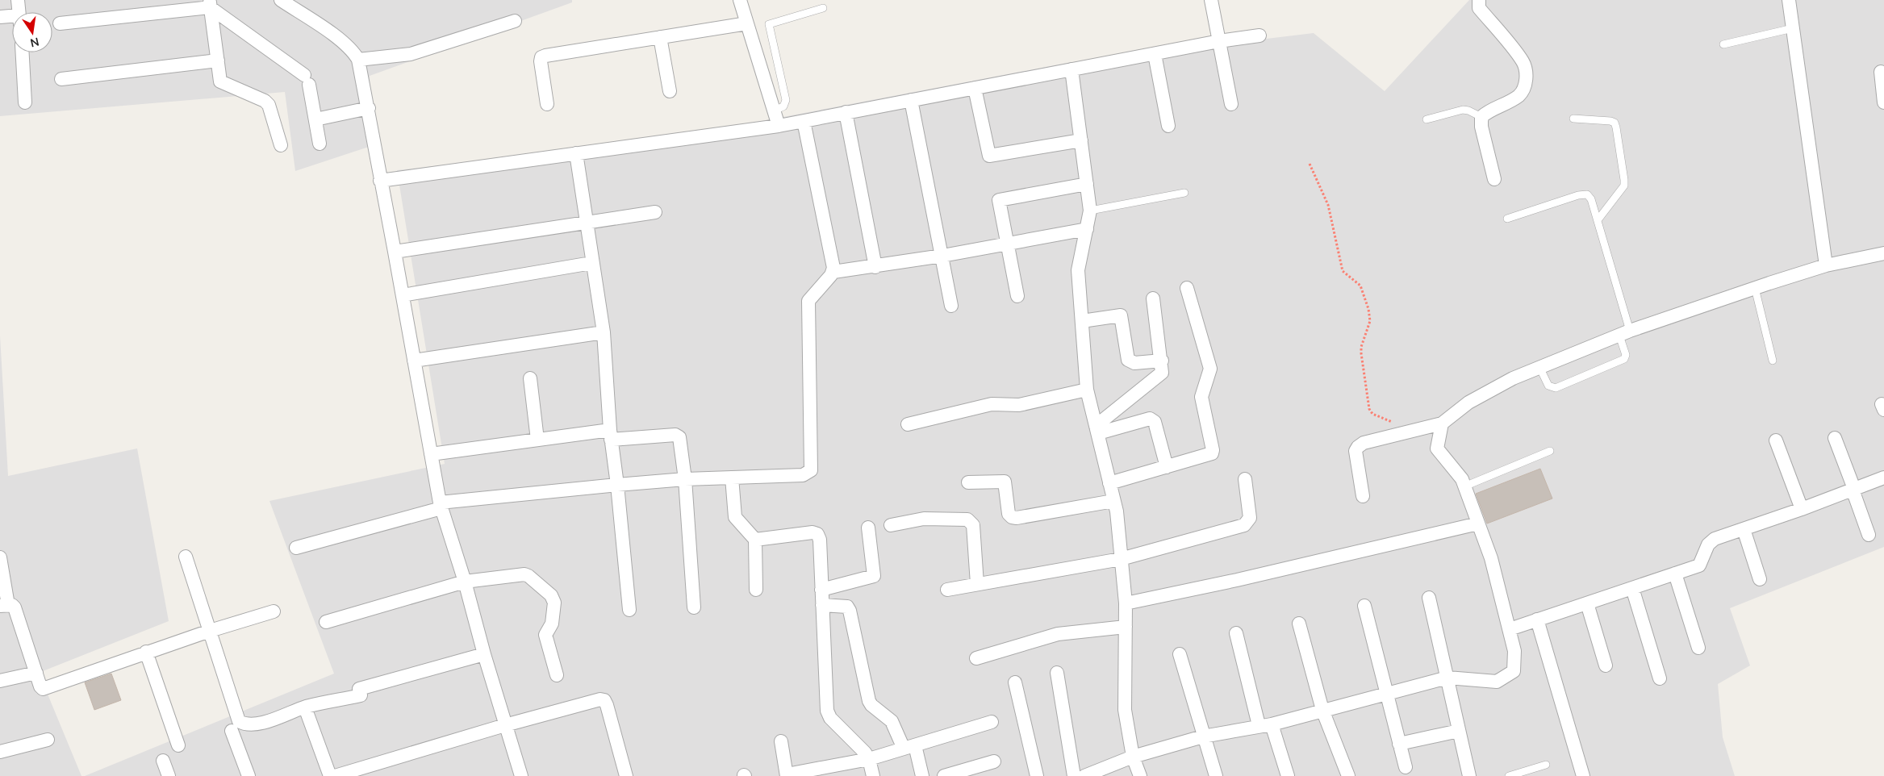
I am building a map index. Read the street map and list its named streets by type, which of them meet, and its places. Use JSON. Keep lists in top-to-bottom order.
{
  "north": "bottom"
}
